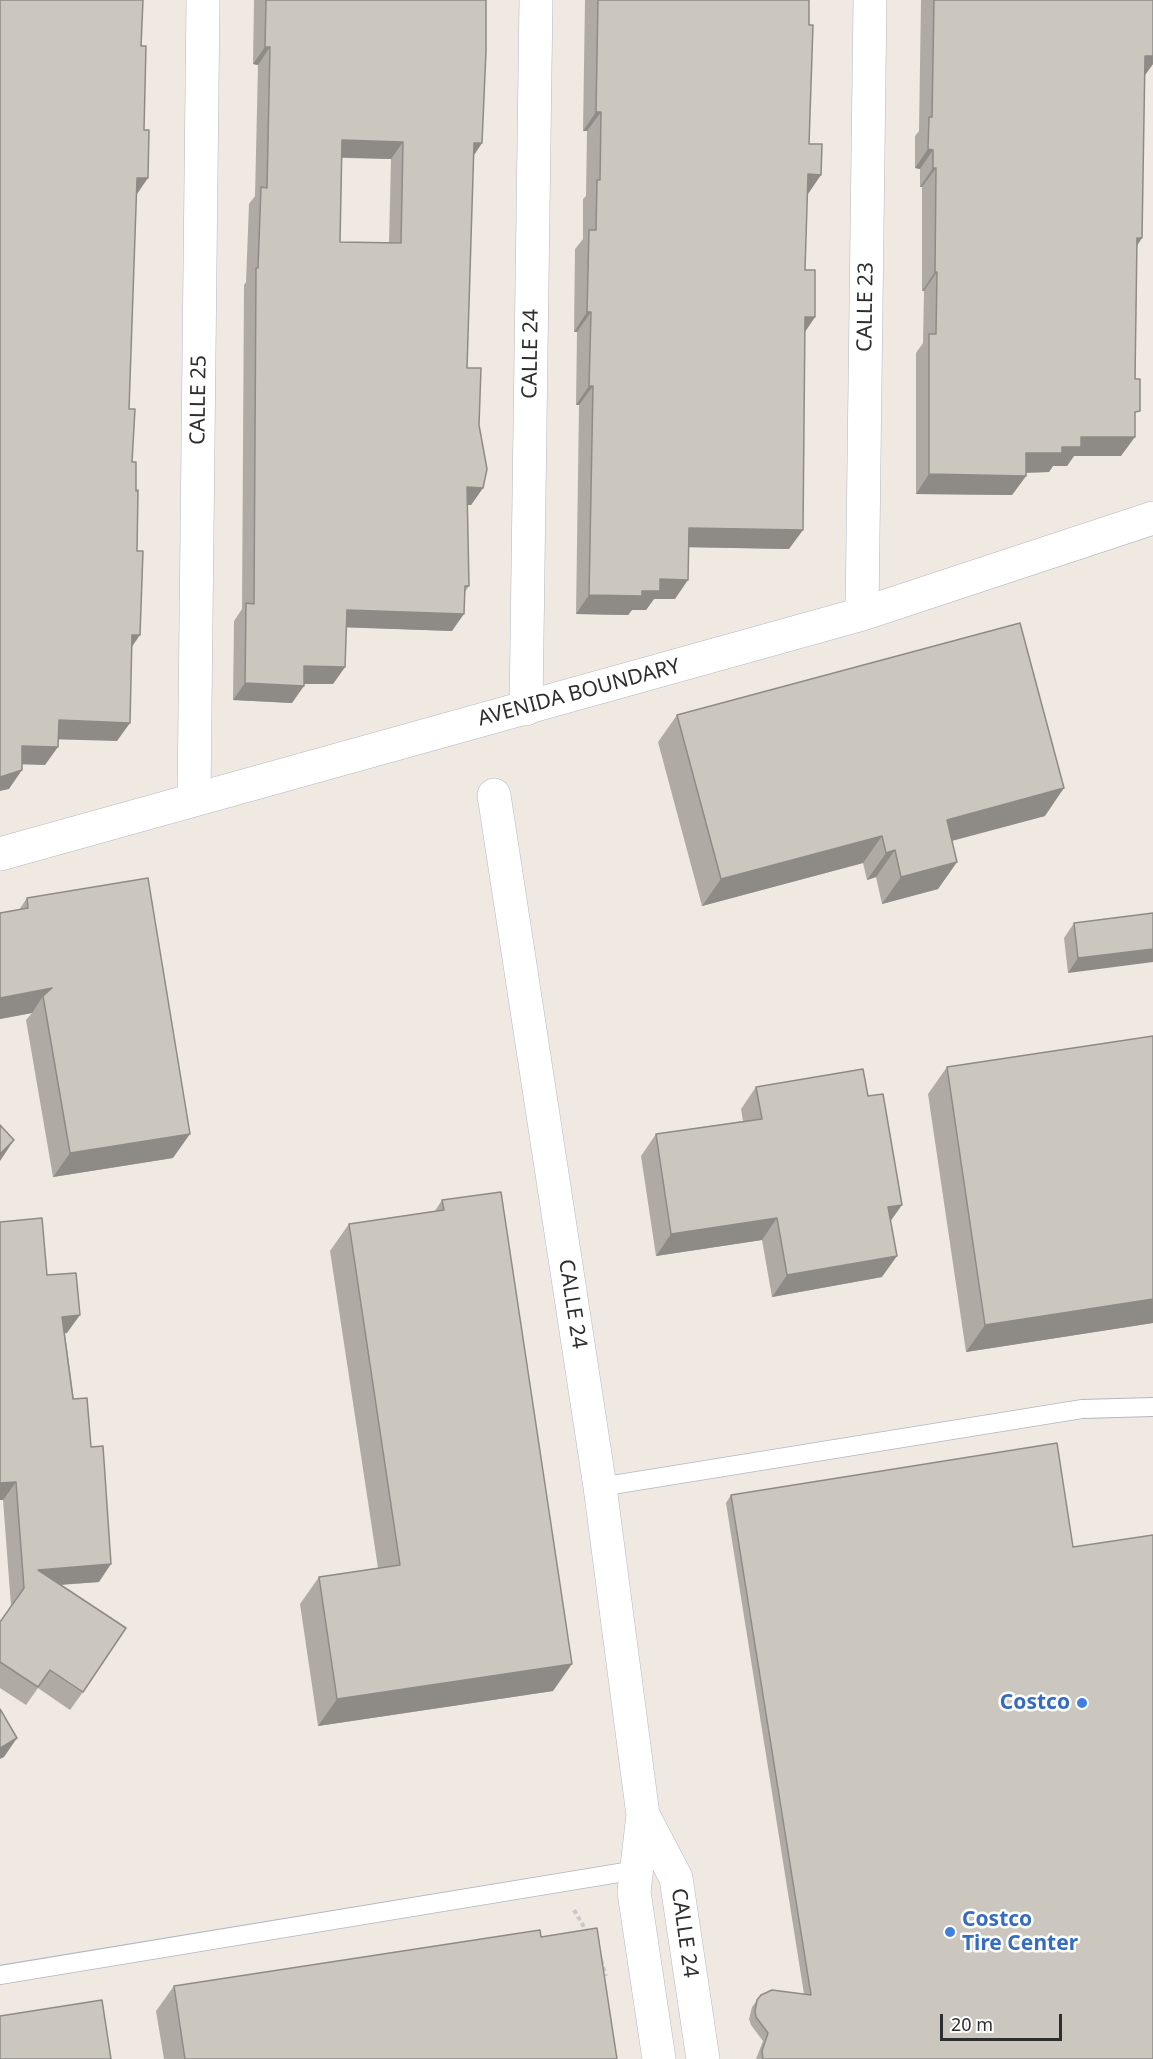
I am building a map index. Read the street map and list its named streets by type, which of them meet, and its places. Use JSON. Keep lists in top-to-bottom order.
{
  "streets": {
    "street": [
      "CALLE 23",
      "CALLE 24",
      "CALLE 25",
      "AVENIDA BOUNDARY"
    ]
  },
  "crossings": [
    ["CALLE 23", "AVENIDA BOUNDARY"],
    ["CALLE 24", "AVENIDA BOUNDARY"],
    ["CALLE 25", "AVENIDA BOUNDARY"]
  ],
  "places": ["Costco", "Costco Tire Center"],
  "scale_bar": "20 m"
}
